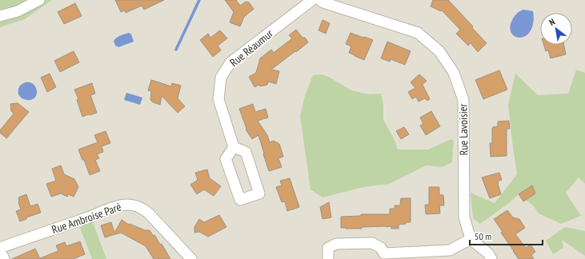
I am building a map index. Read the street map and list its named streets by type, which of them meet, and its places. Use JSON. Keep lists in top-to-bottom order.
{
  "streets": {
    "street": ["Rue Réaumur", "Rue Lavoisier", "Rue Ambroise Paré"]
  },
  "scale_bar": "50 m",
  "north": "top left"
}
